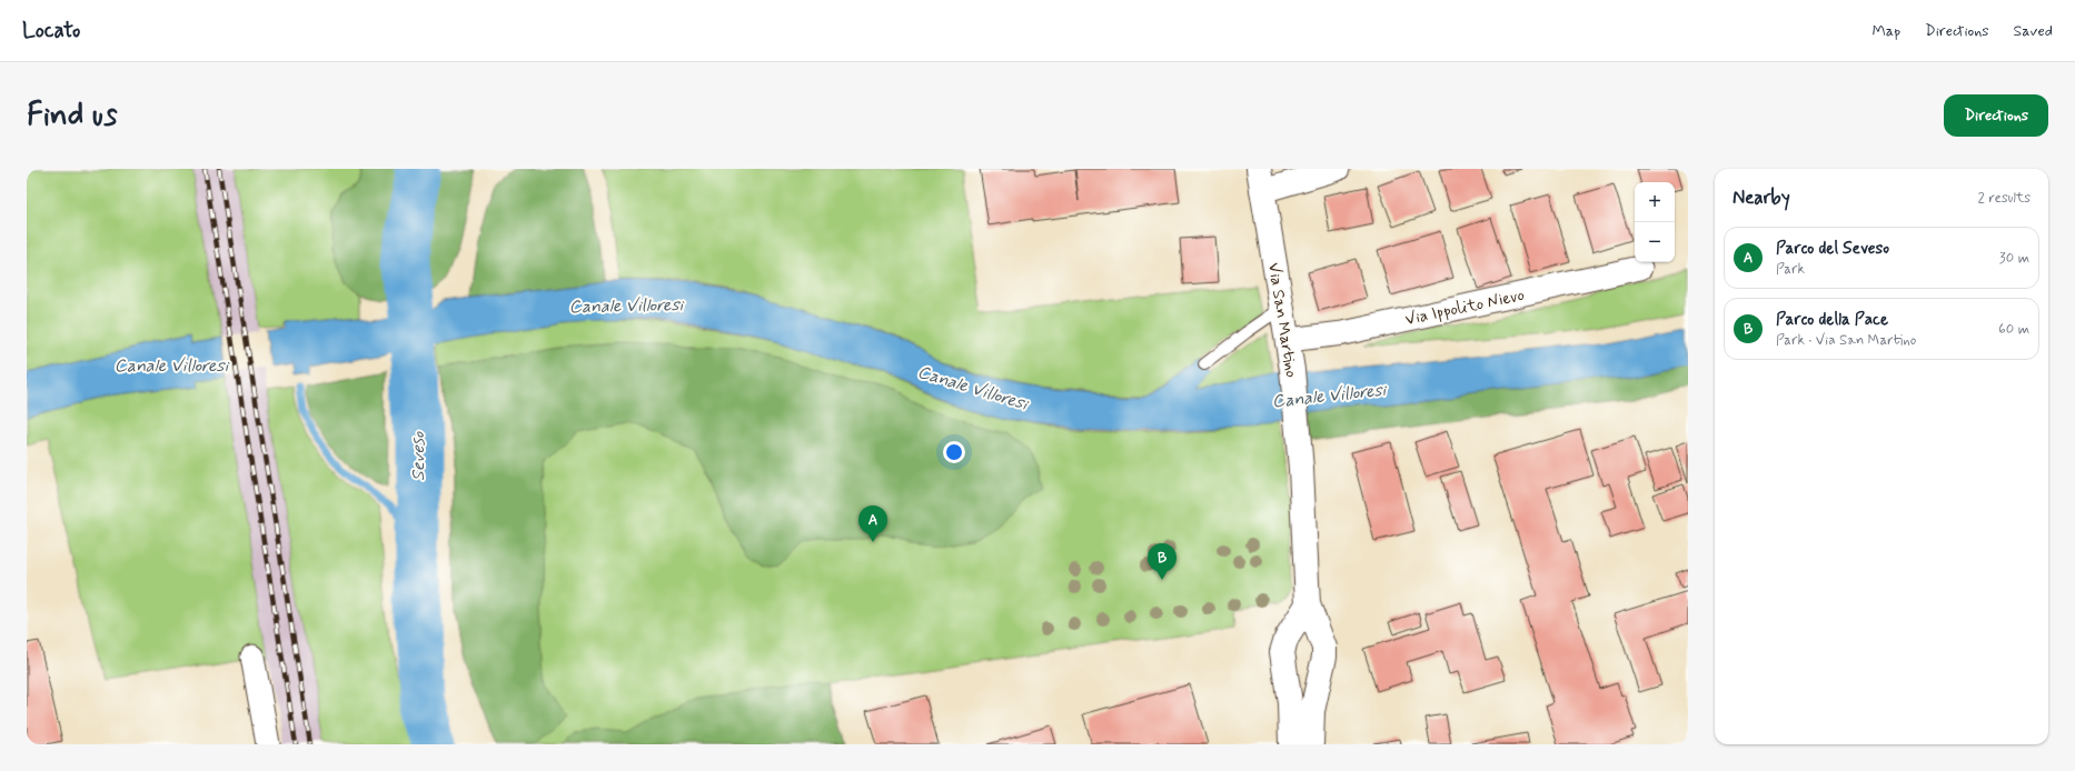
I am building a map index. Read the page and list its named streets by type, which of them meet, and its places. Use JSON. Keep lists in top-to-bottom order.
{
  "streets": {
    "street": ["Via Ippolito Nievo", "Via San Martino"]
  },
  "crossings": [
    ["Via Ippolito Nievo", "Via San Martino"]
  ],
  "water": ["Canale Villoresi", "Seveso"],
  "page": {
    "header": "Locato",
    "nav": ["Map", "Directions", "Saved"],
    "buttons": "Directions",
    "title": "Find us",
    "heading": ["Nearby", "2 results"],
    "map_buttons": ["+", "−"],
    "list": [
      {
        "mark": "A",
        "name": "Parco del Seveso",
        "note": "Park",
        "value": "30 m"
      },
      {
        "mark": "B",
        "name": "Parco della Pace",
        "note": "Park · Via San Martino",
        "value": "60 m"
      }
    ],
    "pins": ["A", "B"]
  }
}
